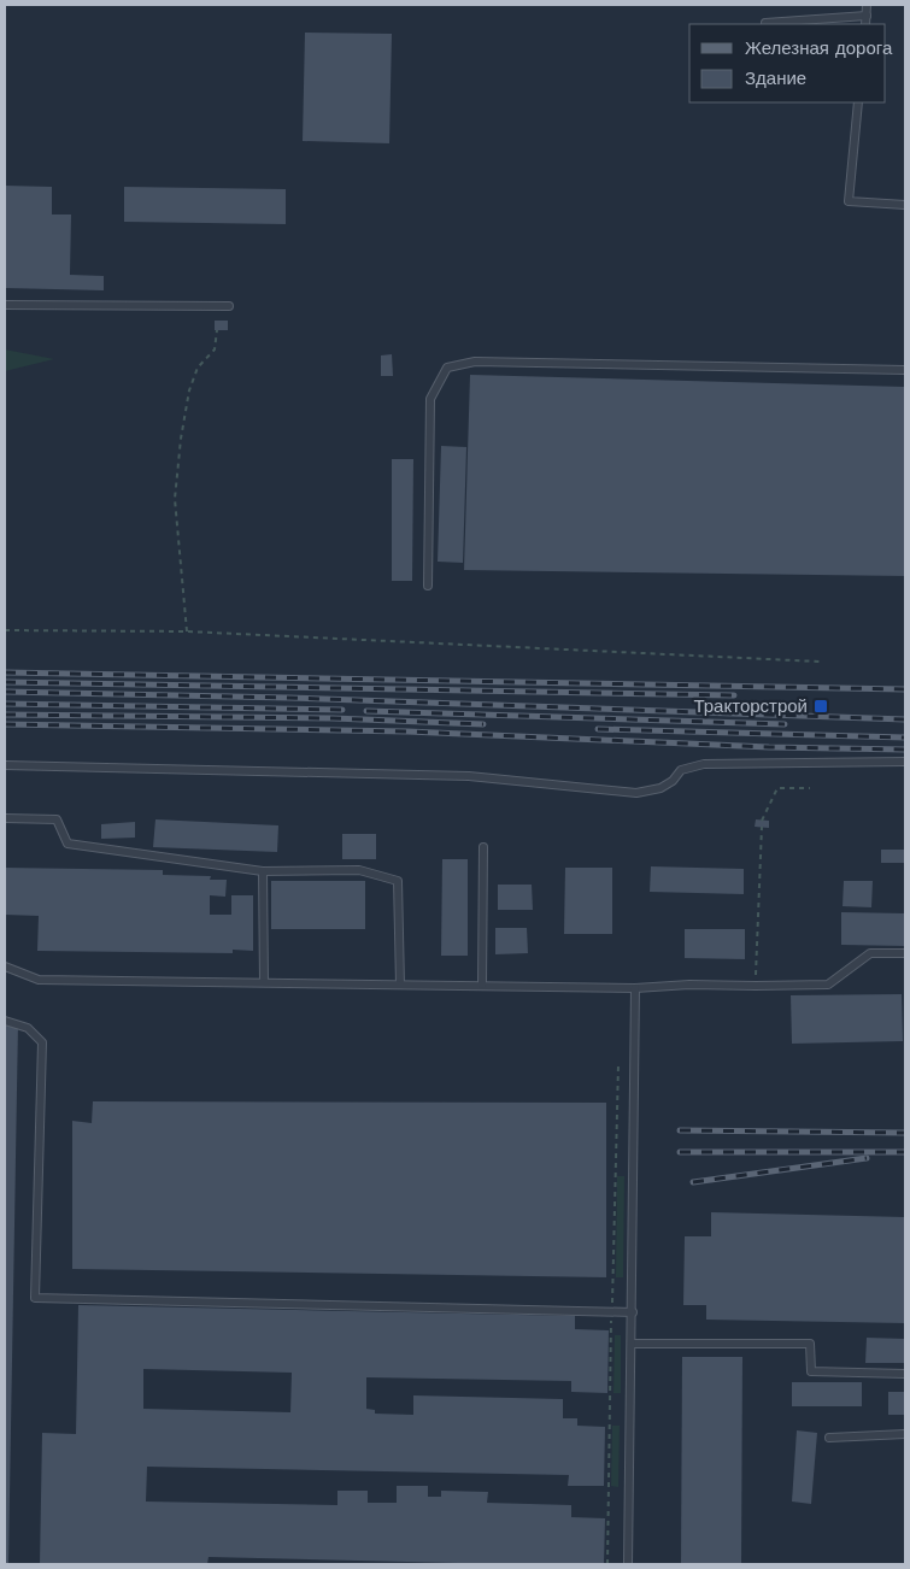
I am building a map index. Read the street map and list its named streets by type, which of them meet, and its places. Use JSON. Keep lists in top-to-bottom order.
{
  "places": {
    "transit": ["Тракторстрой"]
  },
  "legend": ["Железная дорога", "Здание"]
}
